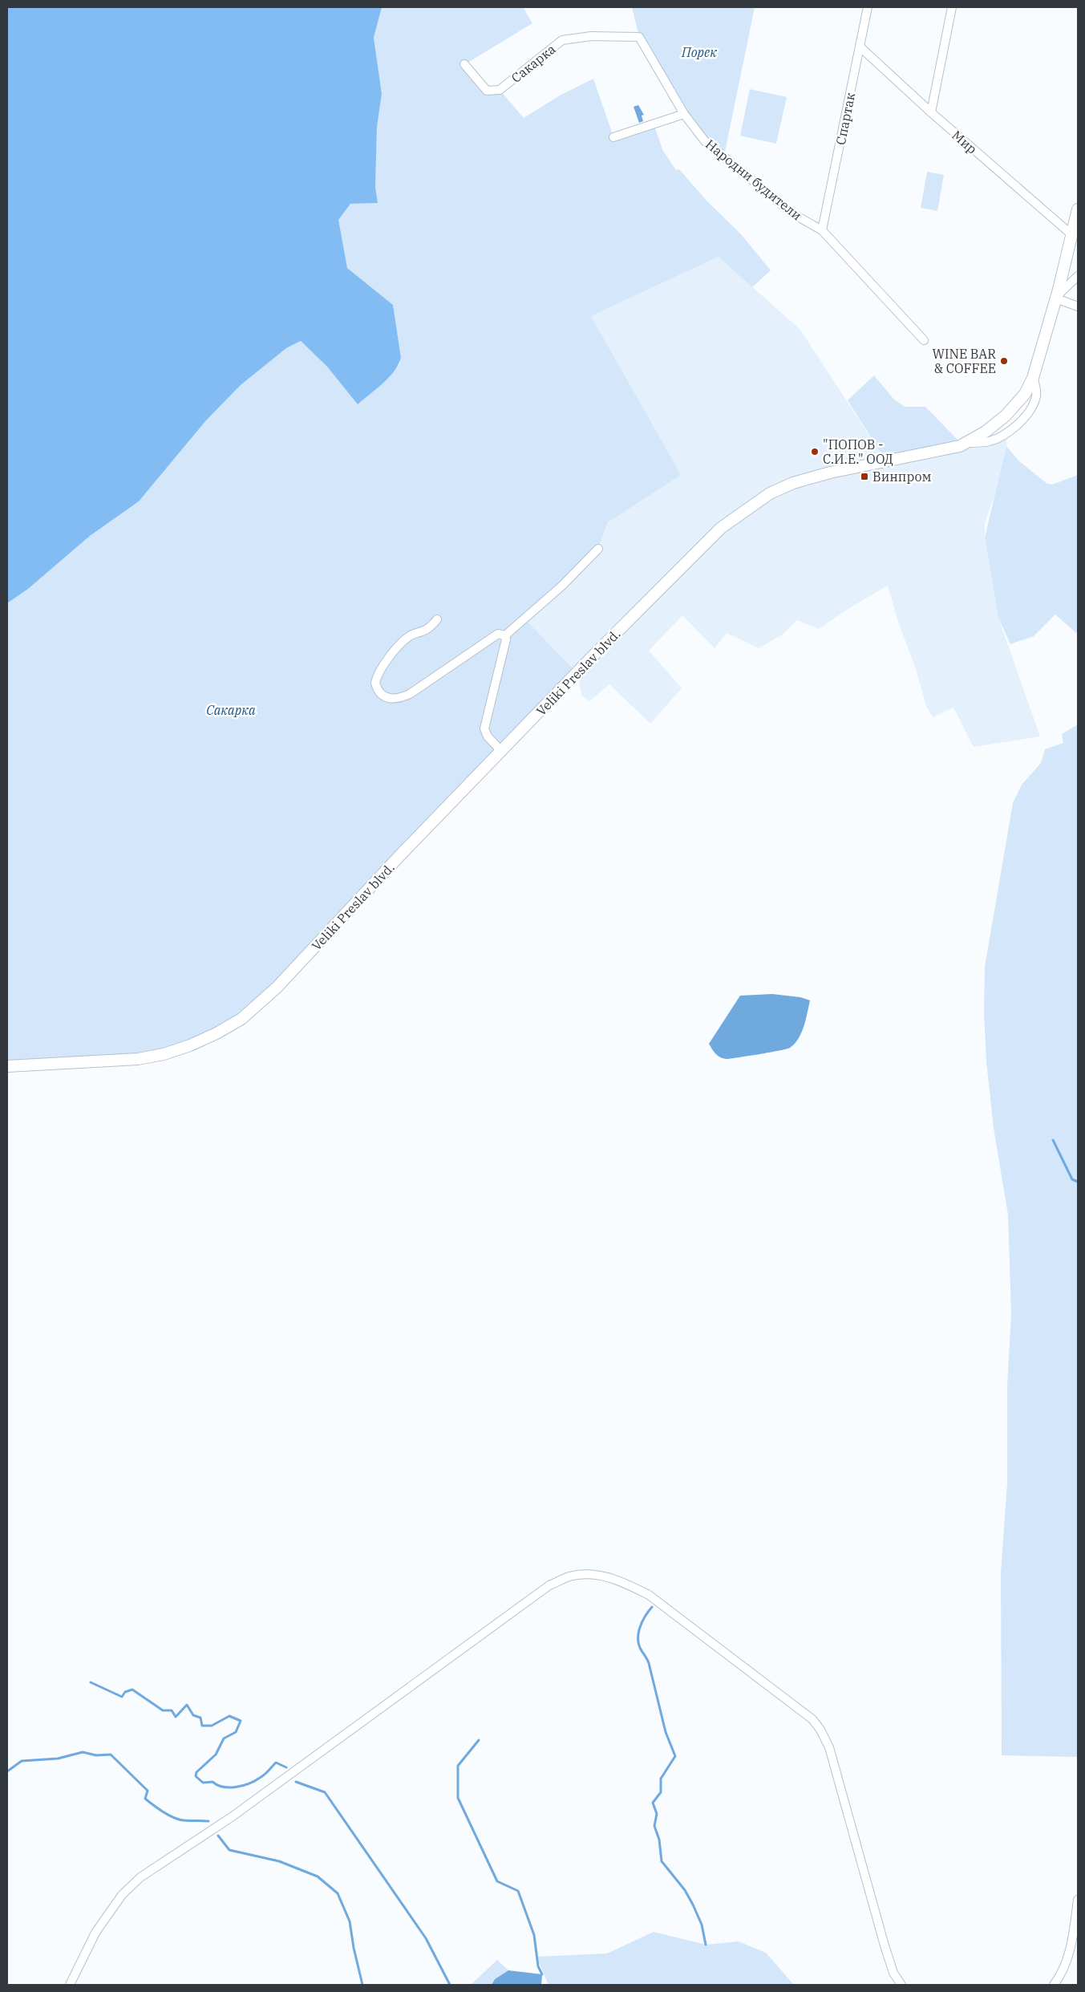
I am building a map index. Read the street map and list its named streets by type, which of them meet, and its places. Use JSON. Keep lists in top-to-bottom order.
{
  "streets": {
    "main road": ["Veliki Preslav blvd."],
    "street": [
      "Сакарка",
      "Спартак",
      "Мир",
      "Народни будители"
    ]
  },
  "crossings": [
    ["Сакарка", "Народни будители"],
    ["Спартак", "Мир"],
    ["Спартак", "Народни будители"],
    ["Мир", "Veliki Preslav blvd."]
  ],
  "parks": ["Порек", "Сакарка"],
  "places": {
    "other": ["WINE BAR & COFFEE", "\"ПОПОВ - С.И.Е.\" ООД"],
    "transit": ["Винпром"]
  }
}
